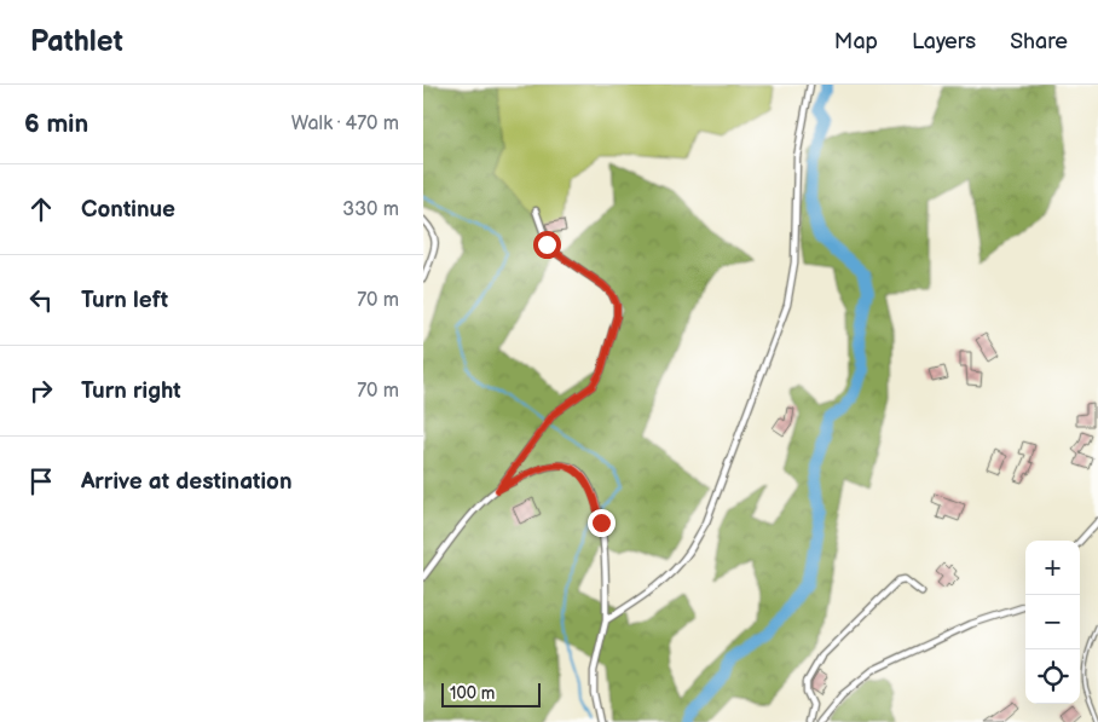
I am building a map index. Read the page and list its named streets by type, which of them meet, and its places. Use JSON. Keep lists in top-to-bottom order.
{
  "scale_bar": "100 m",
  "page": {
    "header": "Pathlet",
    "nav": ["Map", "Layers", "Share"],
    "heading": ["6 min", "Walk · 470 m"],
    "list": [
      ["Continue", "330 m"],
      ["Turn left", "70 m"],
      ["Turn right", "70 m"],
      "Arrive at destination"
    ],
    "map_buttons": ["+", "−"],
    "scale": "100 m"
  }
}
